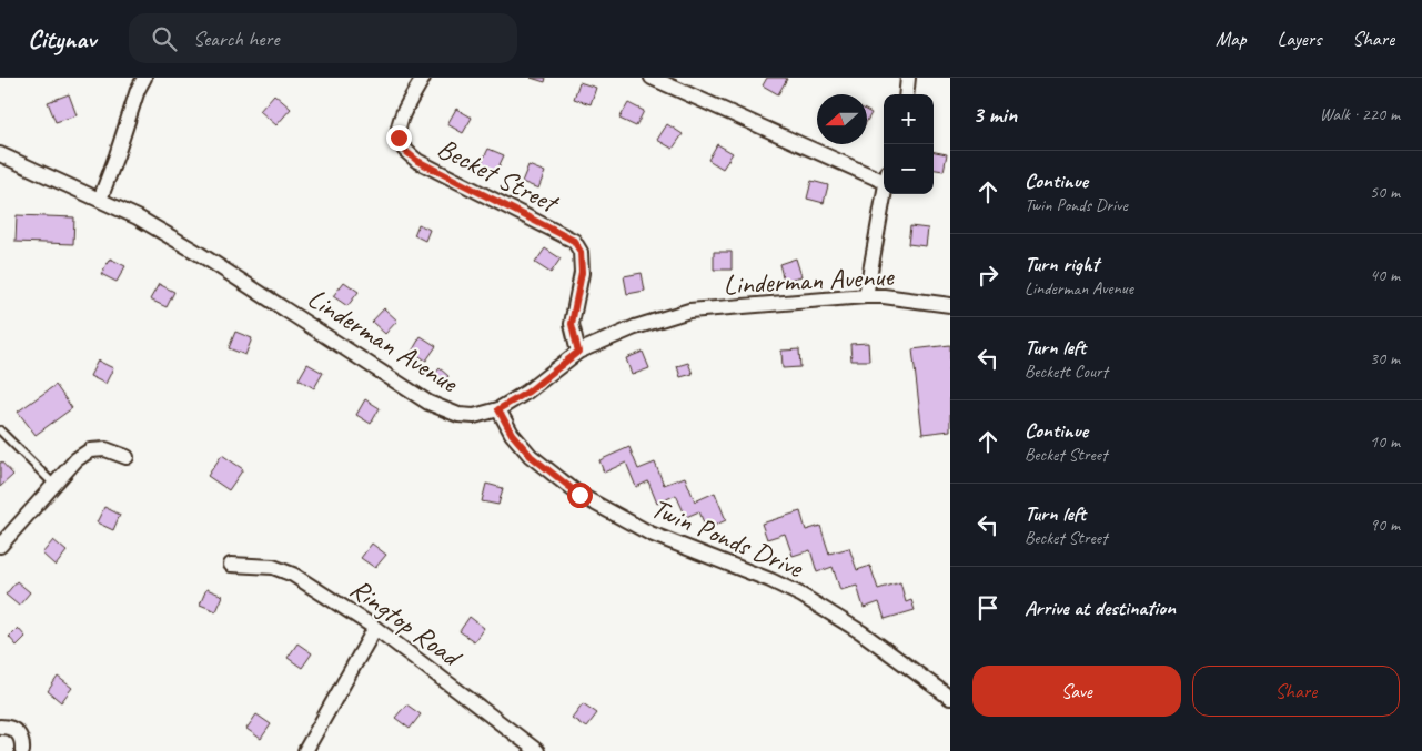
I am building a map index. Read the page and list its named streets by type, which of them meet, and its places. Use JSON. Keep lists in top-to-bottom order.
{
  "streets": {
    "street": [
      "Becket Street",
      "Linderman Avenue",
      "Twin Ponds Drive",
      "Ringtop Road"
    ]
  },
  "crossings": [
    ["Becket Street", "Linderman Avenue"],
    ["Linderman Avenue", "Twin Ponds Drive"]
  ],
  "north": "left",
  "page": {
    "header": "Citynav",
    "search": "Search here",
    "nav": ["Map", "Layers", "Share"],
    "heading": ["3 min", "Walk · 220 m"],
    "map_buttons": ["+", "−"],
    "list": [
      ["Continue", "Twin Ponds Drive", "50 m"],
      ["Turn right", "Linderman Avenue", "40 m"],
      ["Turn left", "Beckett Court", "30 m"],
      ["Continue", "Becket Street", "10 m"],
      ["Turn left", "Becket Street", "90 m"],
      "Arrive at destination"
    ],
    "buttons": ["Save", "Share"]
  }
}
